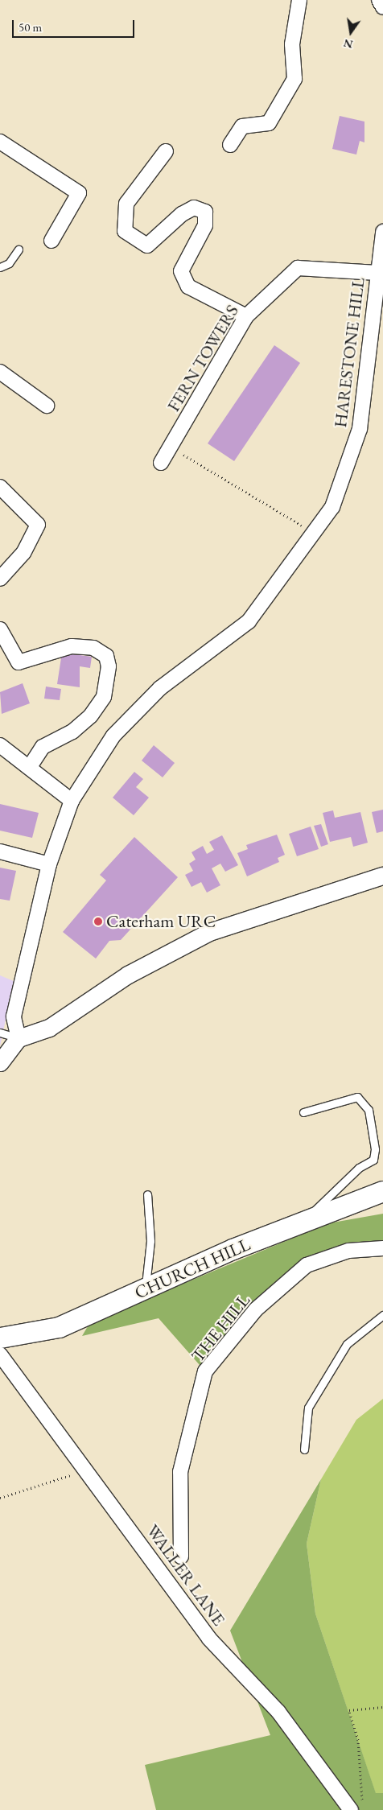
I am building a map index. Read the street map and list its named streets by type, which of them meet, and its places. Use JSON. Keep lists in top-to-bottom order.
{
  "streets": {
    "main road": ["CHURCH HILL"],
    "street": [
      "HARESTONE HILL",
      "FERN TOWERS",
      "THE HILL",
      "WALLER LANE"
    ]
  },
  "crossings": [
    ["HARESTONE HILL", "FERN TOWERS"]
  ],
  "places": ["Caterham URC"],
  "scale_bar": "50 m",
  "north": "bottom"
}
